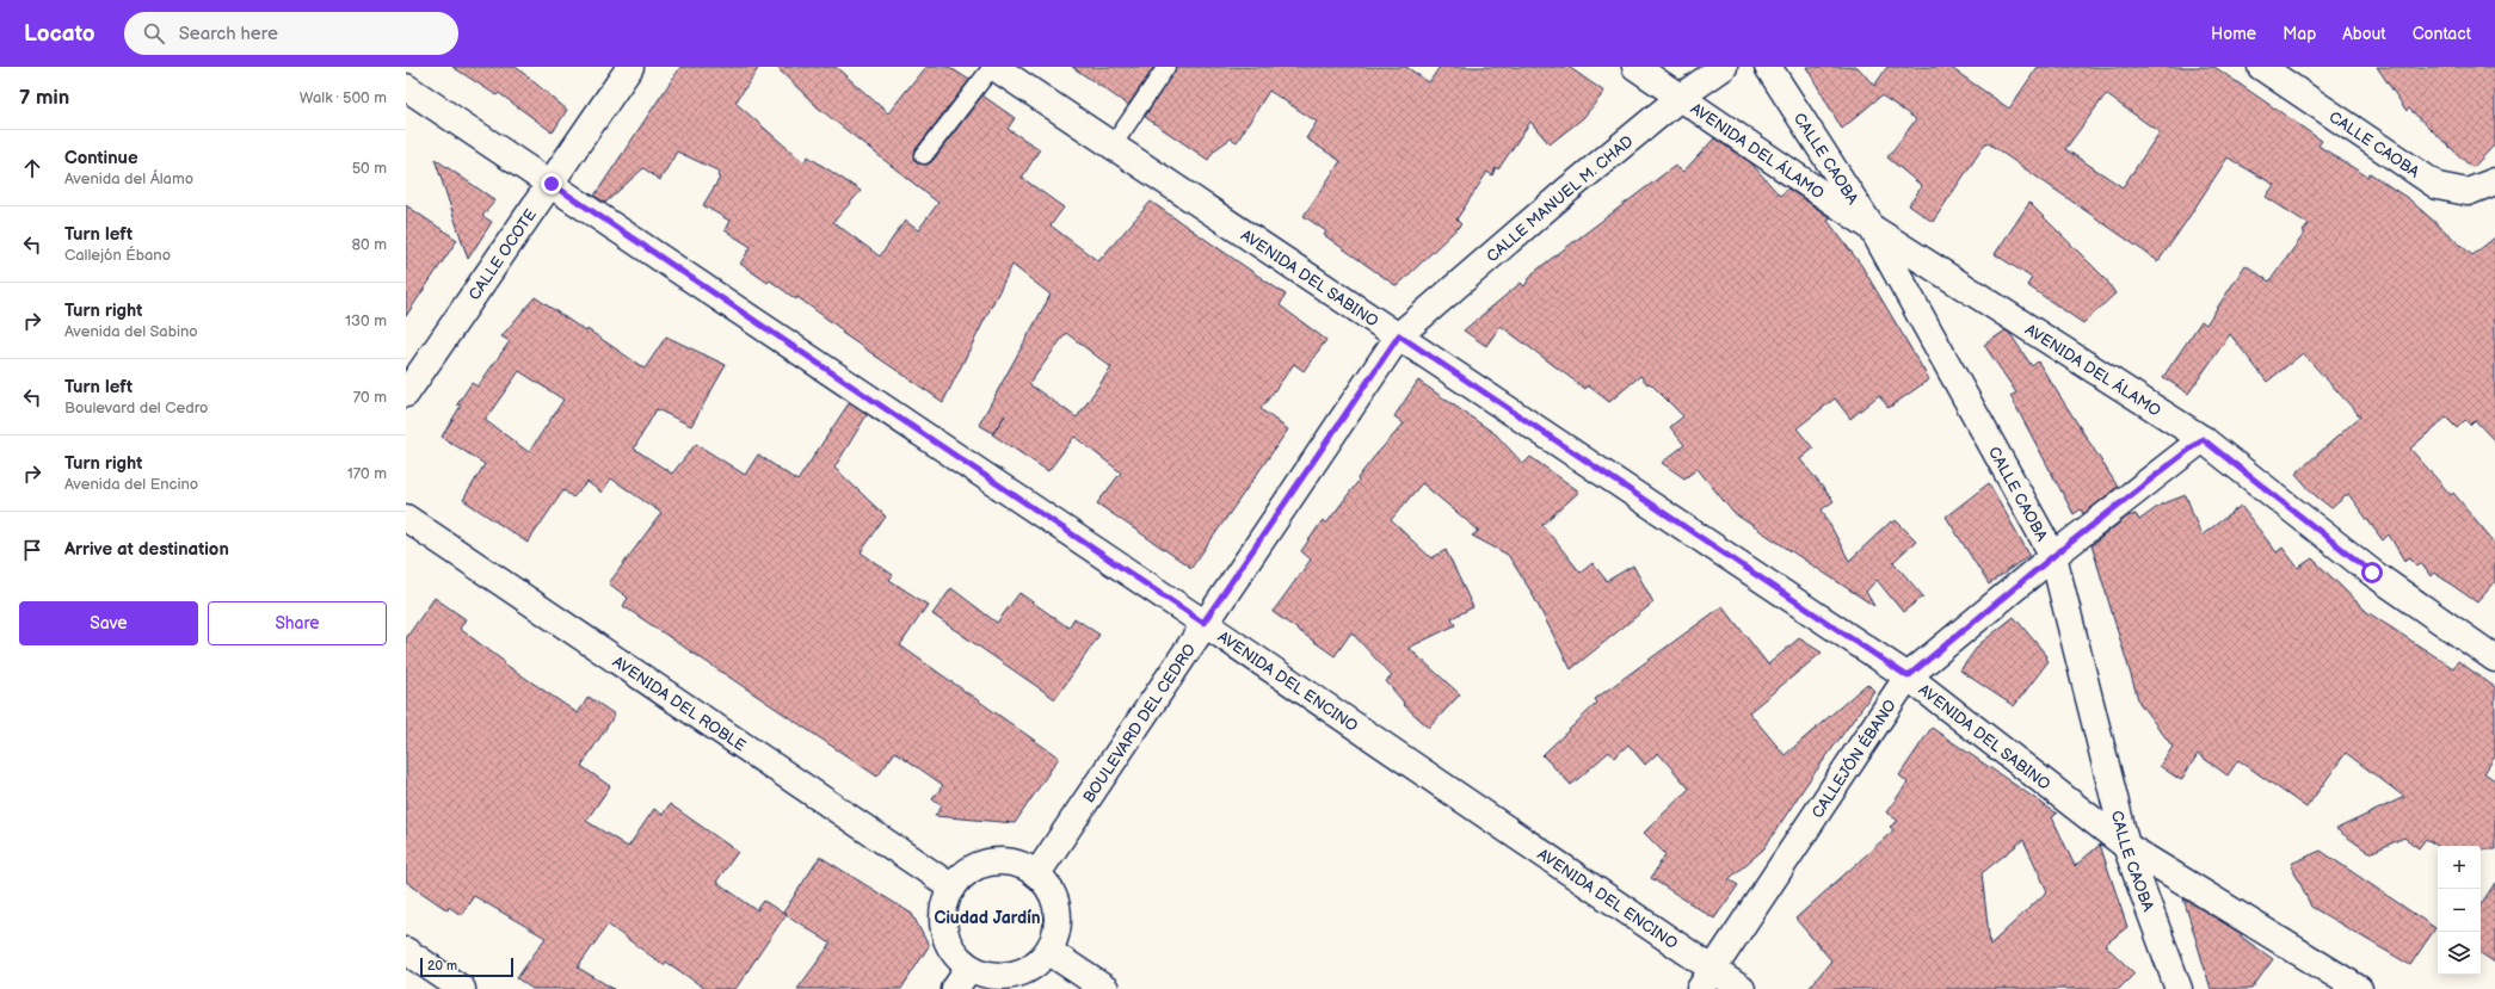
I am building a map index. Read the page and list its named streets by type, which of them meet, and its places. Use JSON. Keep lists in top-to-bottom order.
{
  "streets": {
    "street": [
      "CALLE CAOBA",
      "AVENIDA DEL ÁLAMO",
      "CALLE MANUEL M. CHAD",
      "CALLE OCOTE",
      "AVENIDA DEL SABINO",
      "AVENIDA DEL ENCINO",
      "AVENIDA DEL ROBLE",
      "BOULEVARD DEL CEDRO",
      "CALLEJÓN ÉBANO"
    ]
  },
  "crossings": [
    ["CALLE CAOBA", "AVENIDA DEL ÁLAMO"],
    ["CALLE CAOBA", "AVENIDA DEL SABINO"],
    ["CALLE CAOBA", "CALLEJÓN ÉBANO"],
    ["AVENIDA DEL ÁLAMO", "CALLE MANUEL M. CHAD"],
    ["AVENIDA DEL ÁLAMO", "CALLEJÓN ÉBANO"],
    ["CALLE MANUEL M. CHAD", "AVENIDA DEL SABINO"],
    ["CALLE MANUEL M. CHAD", "BOULEVARD DEL CEDRO"],
    ["CALLE OCOTE", "AVENIDA DEL ENCINO"],
    ["AVENIDA DEL SABINO", "BOULEVARD DEL CEDRO"],
    ["AVENIDA DEL SABINO", "CALLEJÓN ÉBANO"],
    ["AVENIDA DEL ENCINO", "BOULEVARD DEL CEDRO"],
    ["AVENIDA DEL ENCINO", "CALLEJÓN ÉBANO"],
    ["AVENIDA DEL ROBLE", "BOULEVARD DEL CEDRO"]
  ],
  "districts": ["Ciudad Jardín"],
  "scale_bar": "20 m",
  "page": {
    "header": "Locato",
    "search": "Search here",
    "nav": [
      "Home",
      "Map",
      "About",
      "Contact"
    ],
    "heading": ["7 min", "Walk · 500 m"],
    "list": [
      ["Continue", "Avenida del Álamo", "50 m"],
      ["Turn left", "Callejón Ébano", "80 m"],
      ["Turn right", "Avenida del Sabino", "130 m"],
      ["Turn left", "Boulevard del Cedro", "70 m"],
      ["Turn right", "Avenida del Encino", "170 m"],
      "Arrive at destination"
    ],
    "buttons": ["Save", "Share"],
    "map_buttons": ["+", "−"],
    "scale": "20 m"
  }
}
